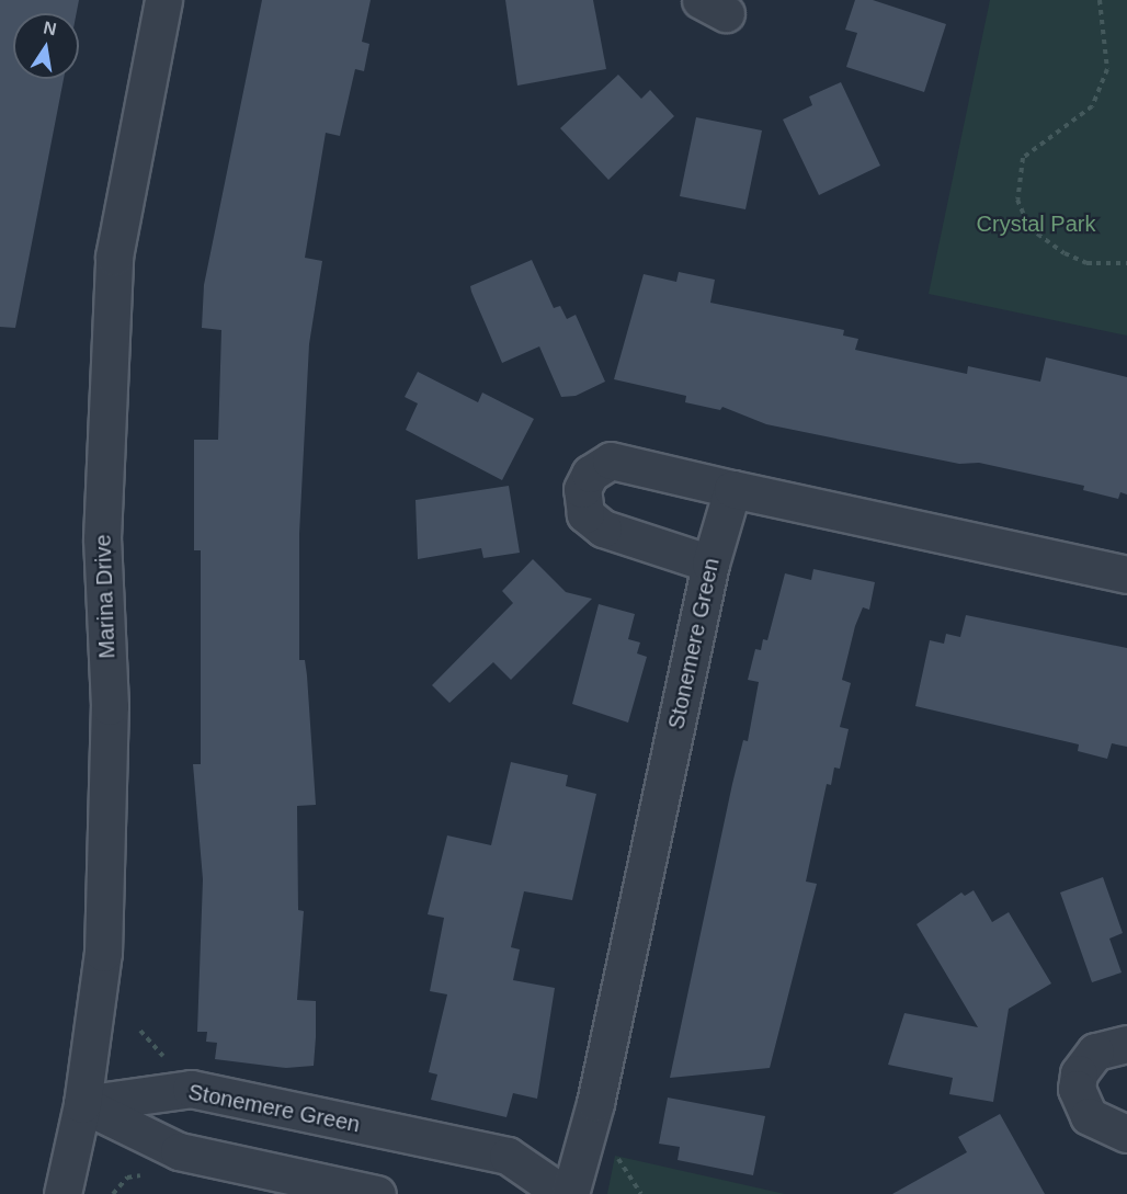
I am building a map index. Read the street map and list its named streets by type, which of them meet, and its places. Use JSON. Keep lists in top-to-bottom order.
{
  "streets": {
    "street": ["Marina Drive", "Stonemere Green"]
  },
  "crossings": [
    ["Marina Drive", "Stonemere Green"]
  ],
  "parks": ["Crystal Park"],
  "north": "top"
}
